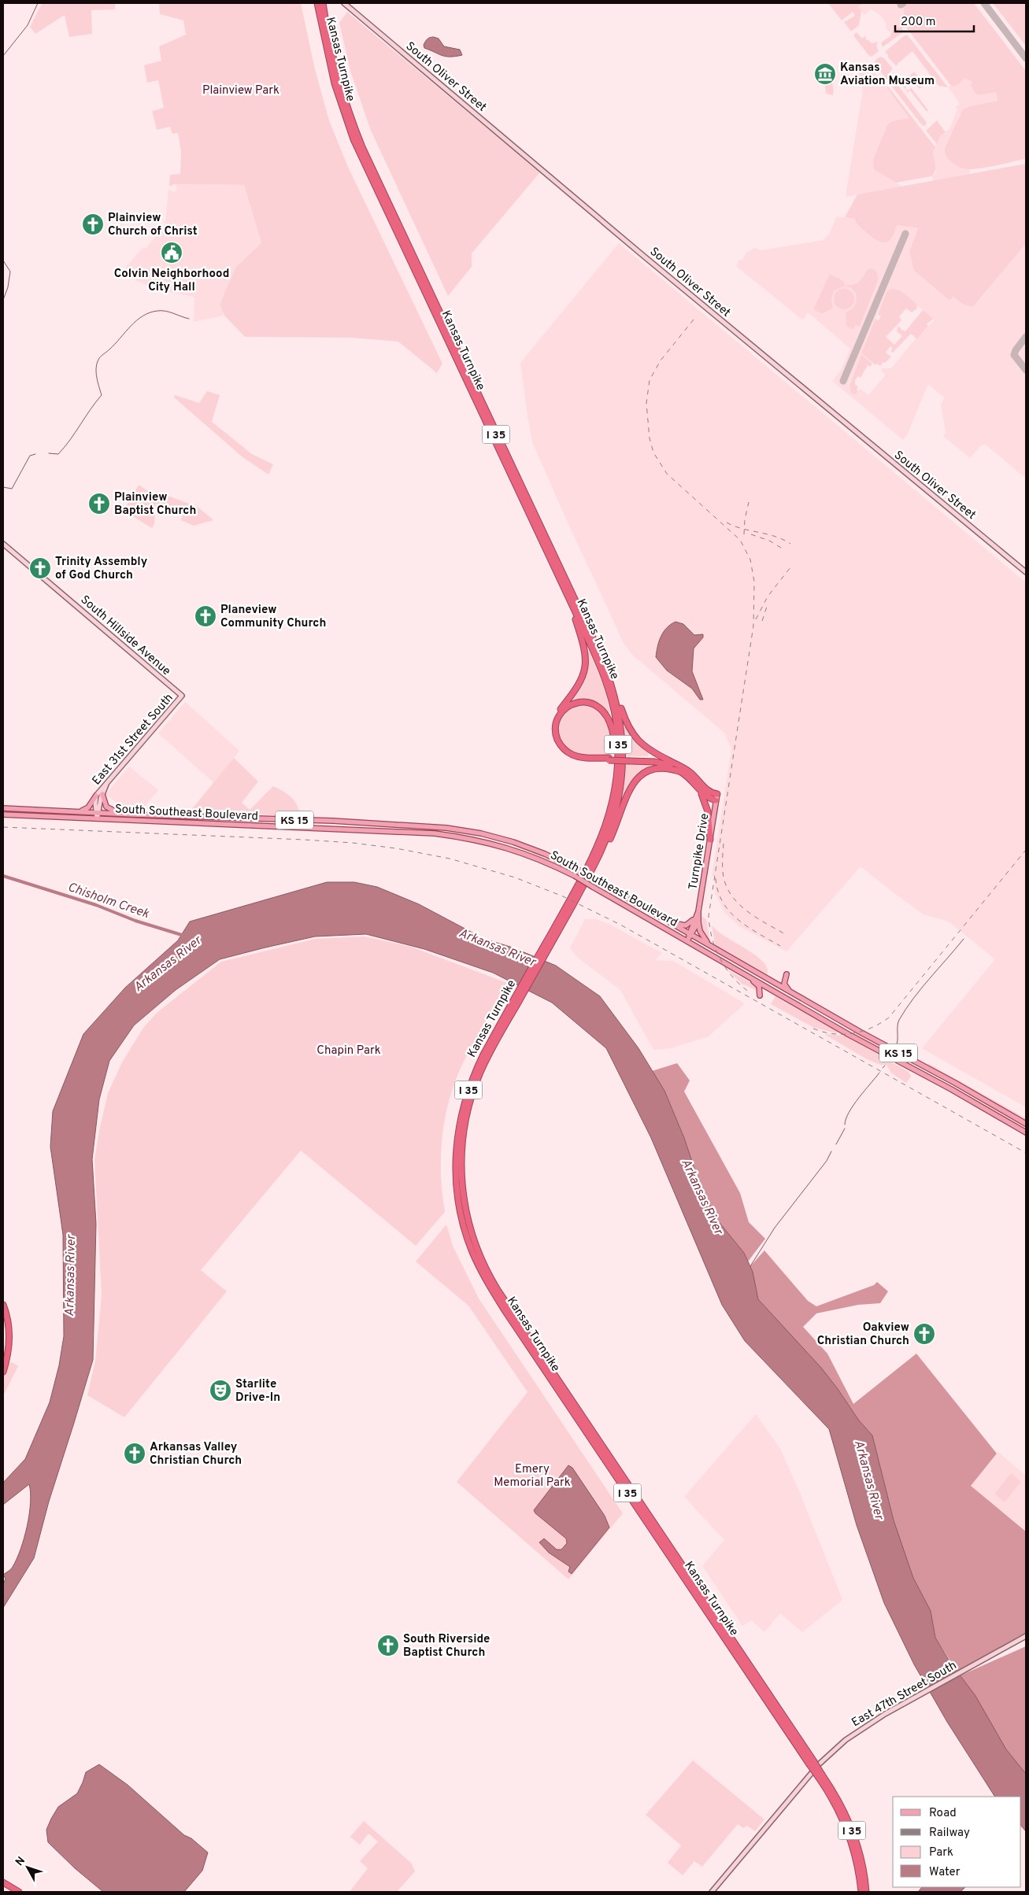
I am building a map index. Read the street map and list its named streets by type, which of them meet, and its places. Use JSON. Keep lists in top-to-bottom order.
{
  "streets": {
    "highway": ["Kansas Turnpike", "I 35"],
    "main road": [
      "South Oliver Street",
      "South Hillside Avenue",
      "East 31st Street South",
      "South Southeast Boulevard",
      "KS 15",
      "Turnpike Drive",
      "East 47th Street South"
    ]
  },
  "crossings": [
    ["South Hillside Avenue", "East 31st Street South"],
    ["East 31st Street South", "South Southeast Boulevard"],
    ["South Southeast Boulevard", "Turnpike Drive"]
  ],
  "water": ["Chisholm Creek", "Arkansas River"],
  "parks": ["Plainview Park", "Chapin Park", "Emery Memorial Park"],
  "places": {
    "museum": ["Kansas Aviation Museum"],
    "church": [
      "Plainview Church of Christ",
      "Plainview Baptist Church",
      "Trinity Assembly of God Church",
      "Planeview Community Church",
      "Oakview Christian Church",
      "Arkansas Valley Christian Church",
      "South Riverside Baptist Church"
    ],
    "public building": ["Colvin Neighborhood City Hall"],
    "theatre": ["Starlite Drive-In"]
  },
  "legend": [
    "Road",
    "Railway",
    "Park",
    "Water"
  ],
  "scale_bar": "200 m",
  "north": "top left"
}
